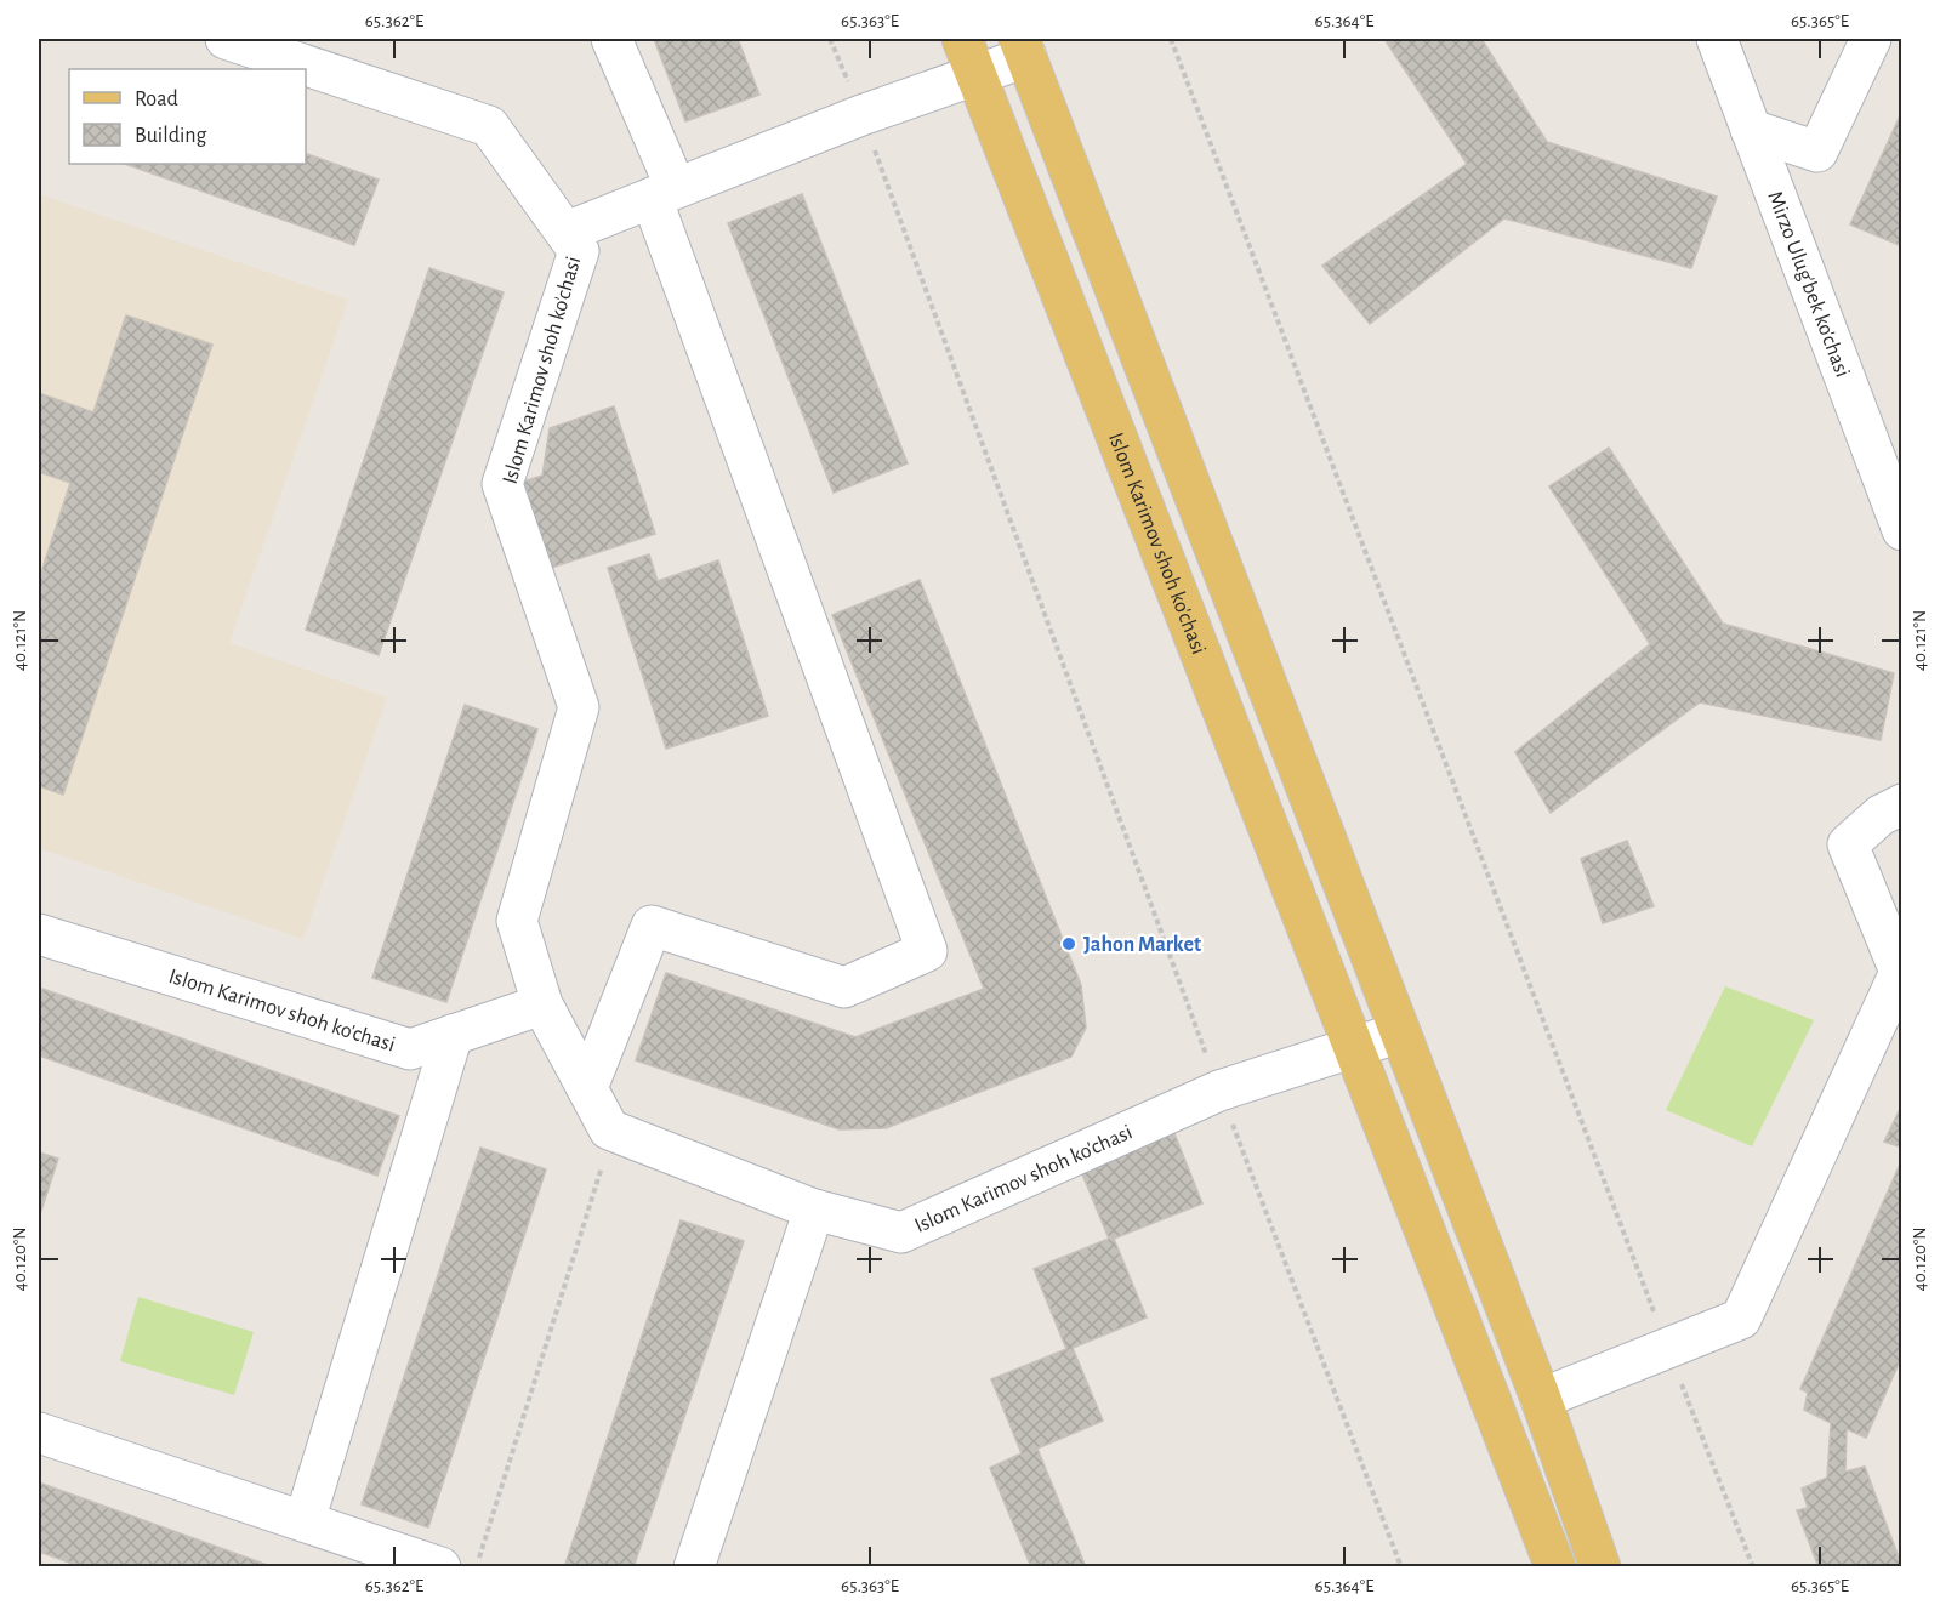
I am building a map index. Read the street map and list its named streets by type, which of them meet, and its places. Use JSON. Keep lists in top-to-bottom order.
{
  "streets": {
    "main road": ["Islom Karimov shoh ko'chasi"],
    "street": ["Mirzo Ulug'bek ko'chasi"]
  },
  "places": ["Jahon Market"],
  "legend": ["Road", "Building"],
  "coordinates": [
    "65.362°E",
    "65.363°E",
    "65.364°E",
    "65.365°E",
    "40.121°N",
    "40.120°N"
  ]
}
